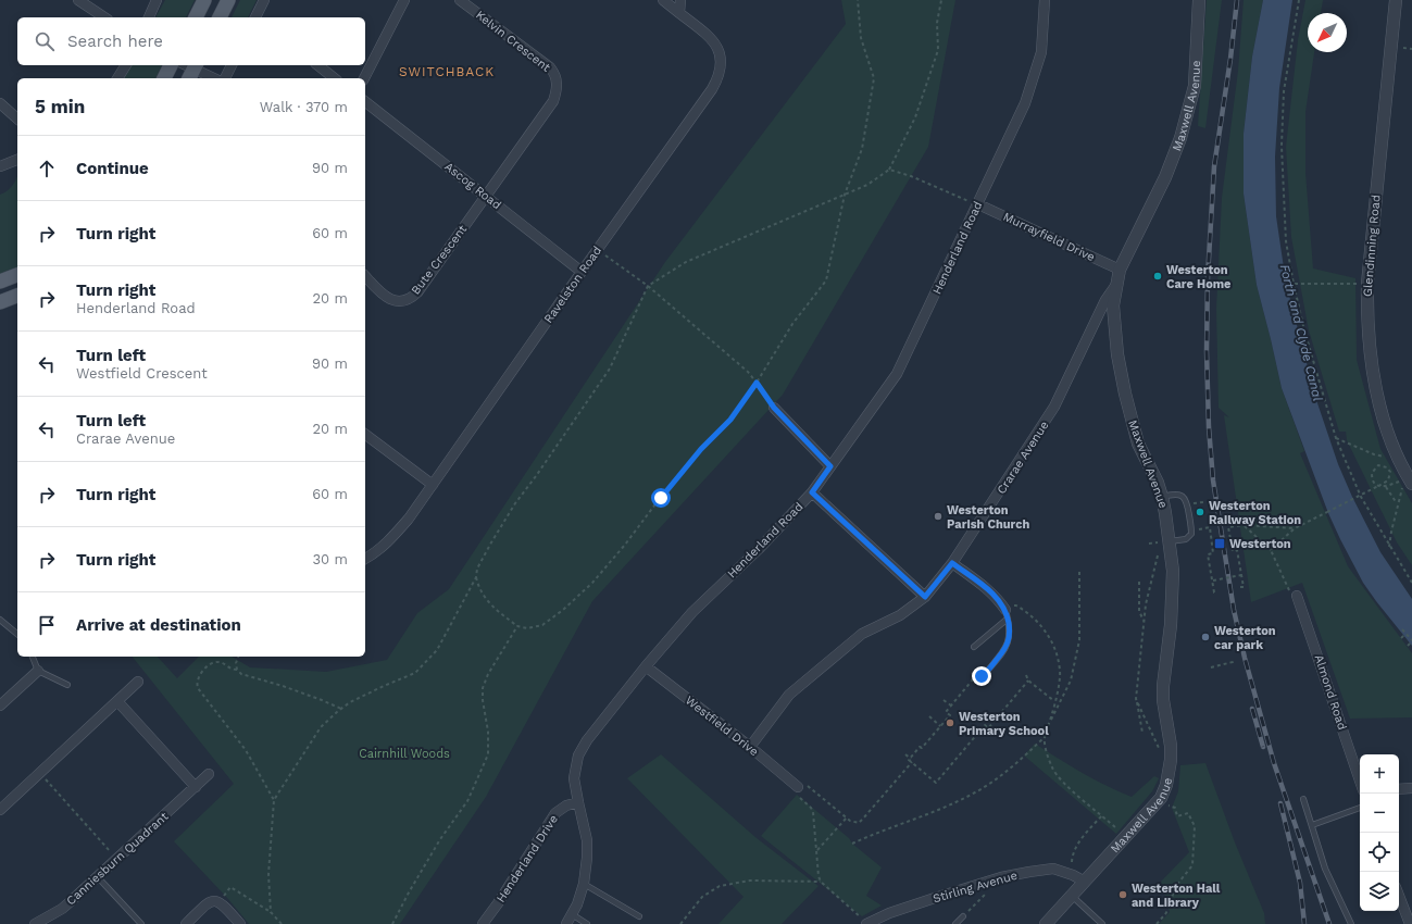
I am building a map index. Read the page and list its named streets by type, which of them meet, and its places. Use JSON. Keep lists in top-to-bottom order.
{
  "streets": {
    "street": [
      "Kelvin Crescent",
      "Maxwell Avenue",
      "Ascog Road",
      "Murrayfield Drive",
      "Glendinning Road",
      "Henderland Road",
      "Bute Crescent",
      "Ravelston Road",
      "Crarae Avenue",
      "Almond Road",
      "Westfield Drive",
      "Canniesburn Quadrant",
      "Henderland Drive",
      "Stirling Avenue"
    ]
  },
  "crossings": [
    ["Kelvin Crescent", "Ascog Road"],
    ["Kelvin Crescent", "Bute Crescent"],
    ["Maxwell Avenue", "Murrayfield Drive"],
    ["Maxwell Avenue", "Crarae Avenue"],
    ["Maxwell Avenue", "Stirling Avenue"],
    ["Ascog Road", "Bute Crescent"],
    ["Ascog Road", "Ravelston Road"],
    ["Murrayfield Drive", "Henderland Road"],
    ["Henderland Road", "Westfield Drive"],
    ["Henderland Road", "Henderland Drive"],
    ["Crarae Avenue", "Westfield Drive"]
  ],
  "districts": ["SWITCHBACK"],
  "water": ["Forth and Clyde Canal"],
  "parks": ["Cairnhill Woods"],
  "places": {
    "other": [
      "Westerton Care Home",
      "Westerton Railway Station",
      "Westerton Parish Church",
      "Westerton car park",
      "Westerton Primary School",
      "Westerton Hall and Library"
    ],
    "transit": ["Westerton"]
  },
  "north": "bottom left",
  "page": {
    "search": "Search here",
    "heading": ["5 min", "Walk · 370 m"],
    "list": [
      ["Continue", "90 m"],
      ["Turn right", "60 m"],
      ["Turn right", "Henderland Road", "20 m"],
      ["Turn left", "Westfield Crescent", "90 m"],
      ["Turn left", "Crarae Avenue", "20 m"],
      ["Turn right", "60 m"],
      ["Turn right", "30 m"],
      "Arrive at destination"
    ],
    "map_buttons": ["+", "−"]
  }
}
